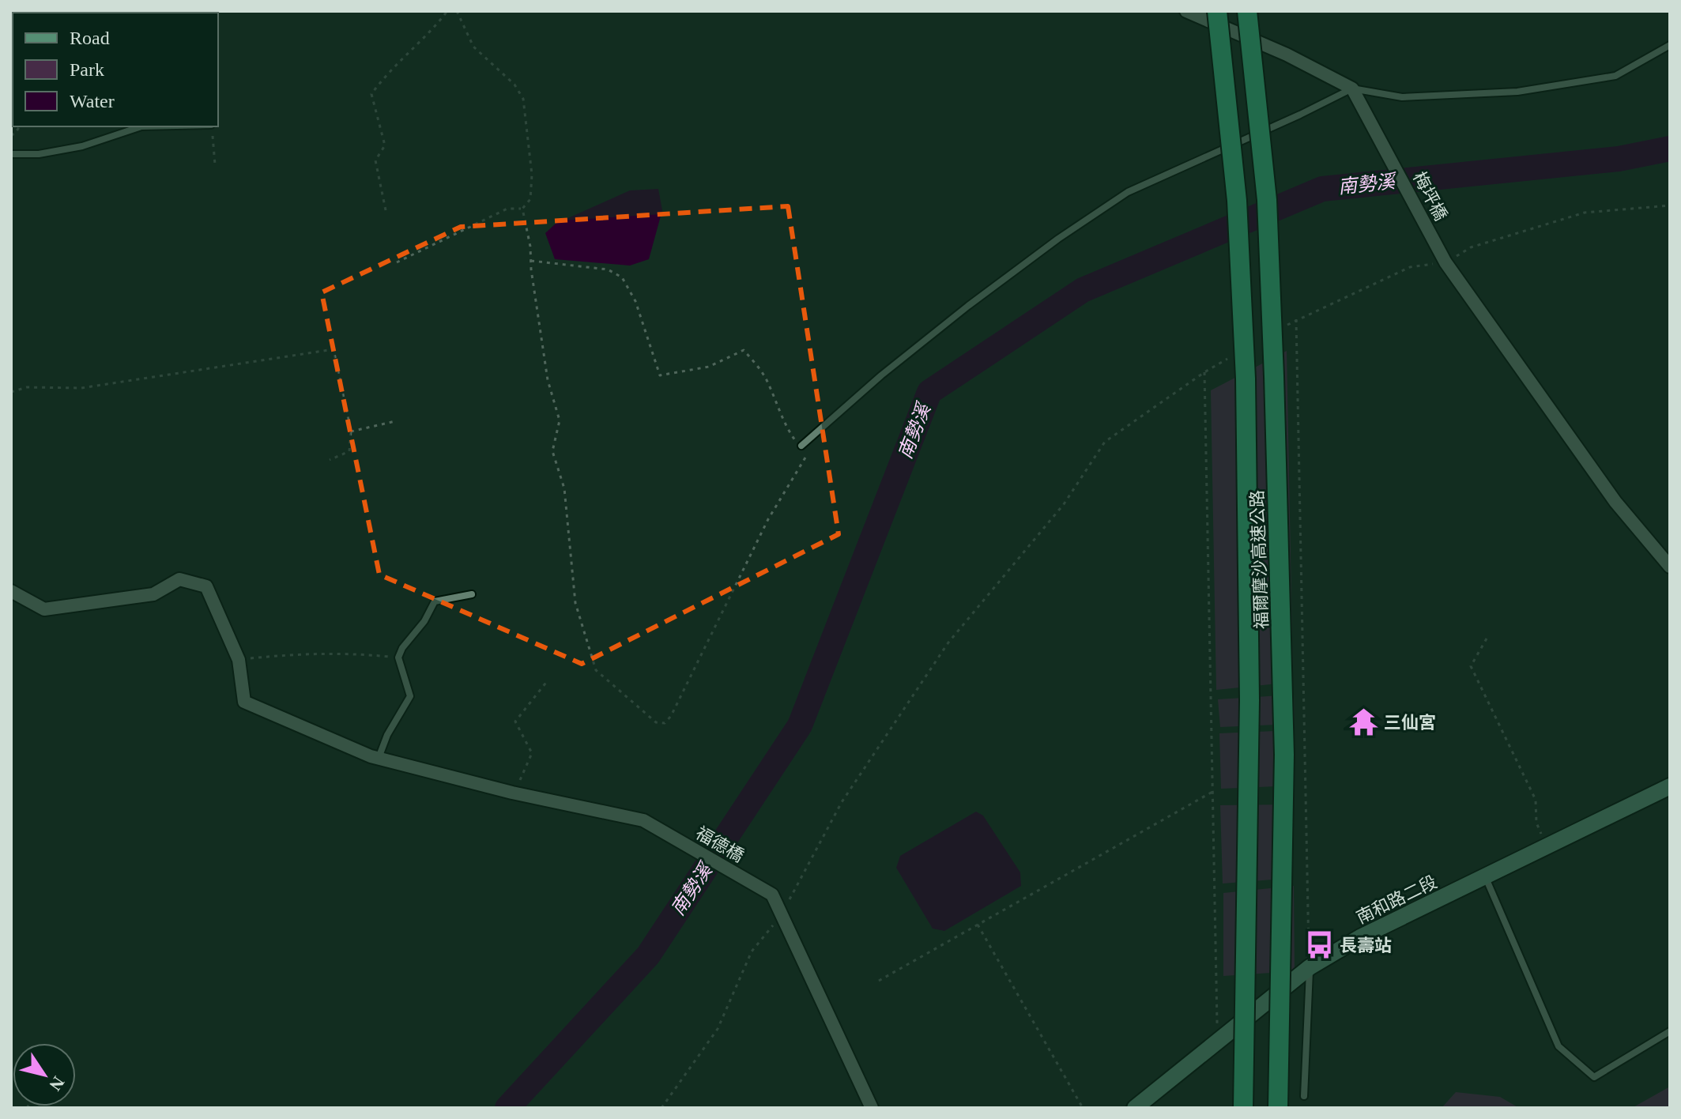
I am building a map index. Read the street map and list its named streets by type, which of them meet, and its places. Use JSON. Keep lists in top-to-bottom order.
{
  "streets": {
    "highway": ["福爾摩沙高速公路"],
    "main road": ["南和路二段"],
    "street": ["梅坪橋", "福德橋"]
  },
  "water": ["南勢溪"],
  "places": {
    "temple": ["三仙宮"],
    "bus stop": ["長壽站"]
  },
  "legend": ["Road", "Park", "Water"],
  "north": "bottom right"
}
